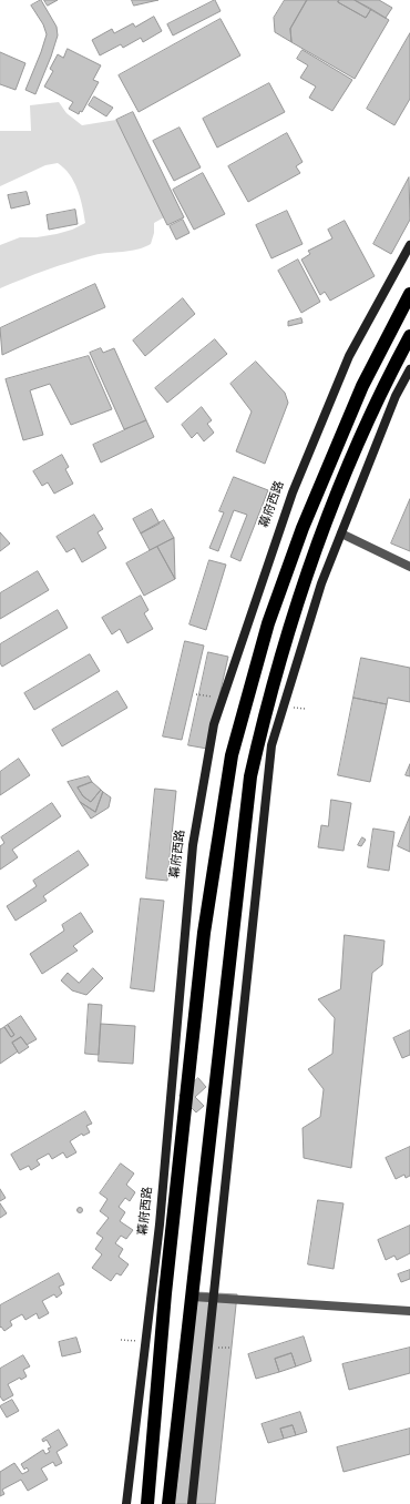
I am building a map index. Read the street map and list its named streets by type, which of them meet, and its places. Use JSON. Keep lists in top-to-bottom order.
{
  "streets": {
    "main road": ["幕府西路"]
  }
}
